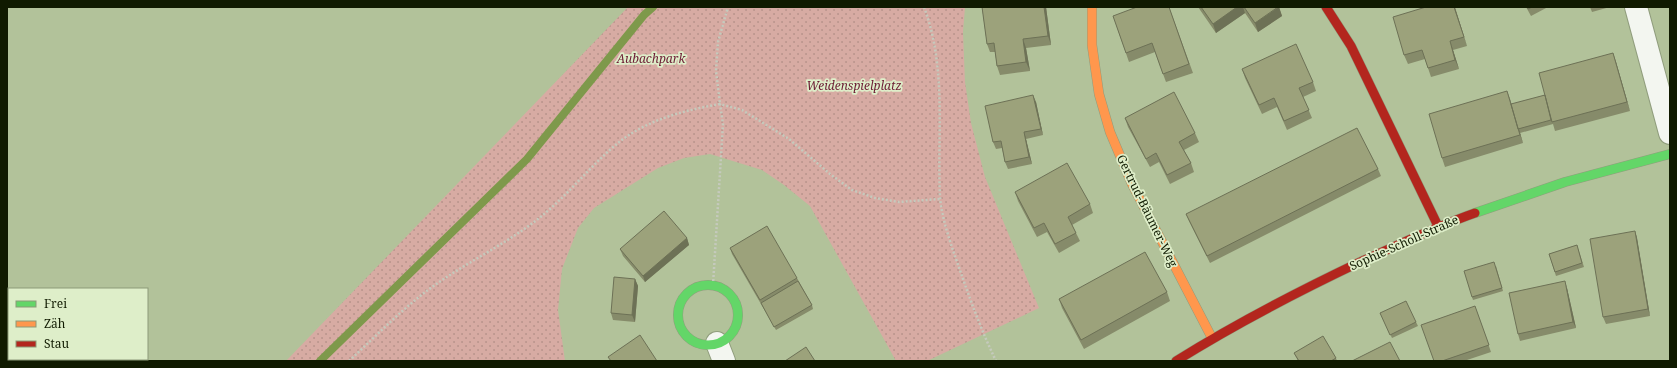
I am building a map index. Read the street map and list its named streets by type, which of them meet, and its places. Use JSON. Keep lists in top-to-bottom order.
{
  "streets": {
    "street": ["Gertrud-Bäumer-Weg", "Sophie-Scholl-Straße"]
  },
  "crossings": [
    ["Gertrud-Bäumer-Weg", "Sophie-Scholl-Straße"]
  ],
  "parks": ["Aubachpark", "Weidenspielplatz"],
  "legend": ["Frei", "Zäh", "Stau"]
}
